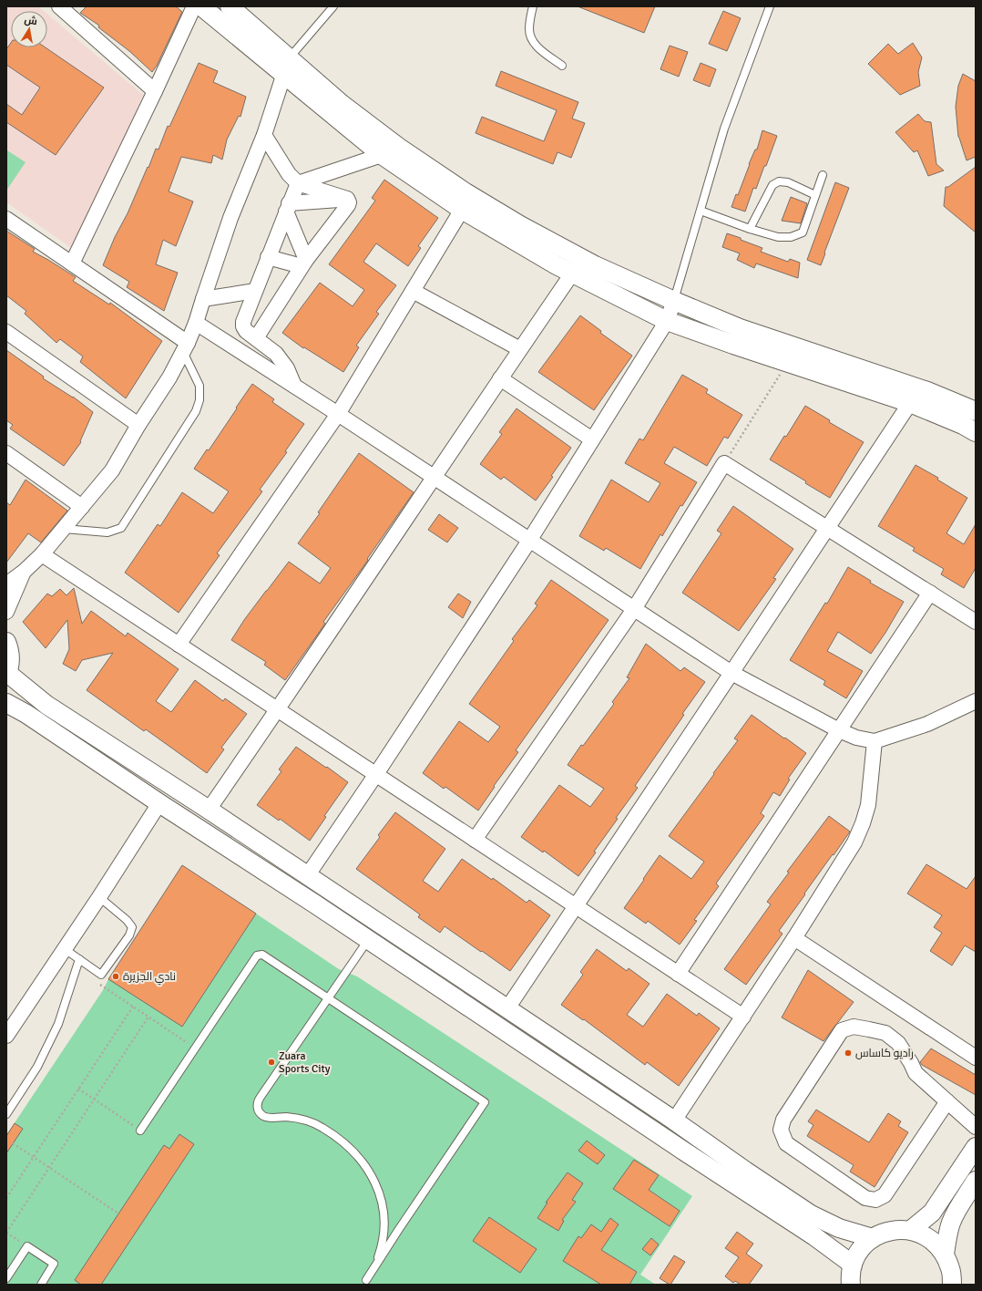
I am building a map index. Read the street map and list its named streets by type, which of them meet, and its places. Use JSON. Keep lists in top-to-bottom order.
{
  "places": ["نادي الجزيرة", "راديو كاساس", "Zuara Sports City"],
  "north": "top"
}
